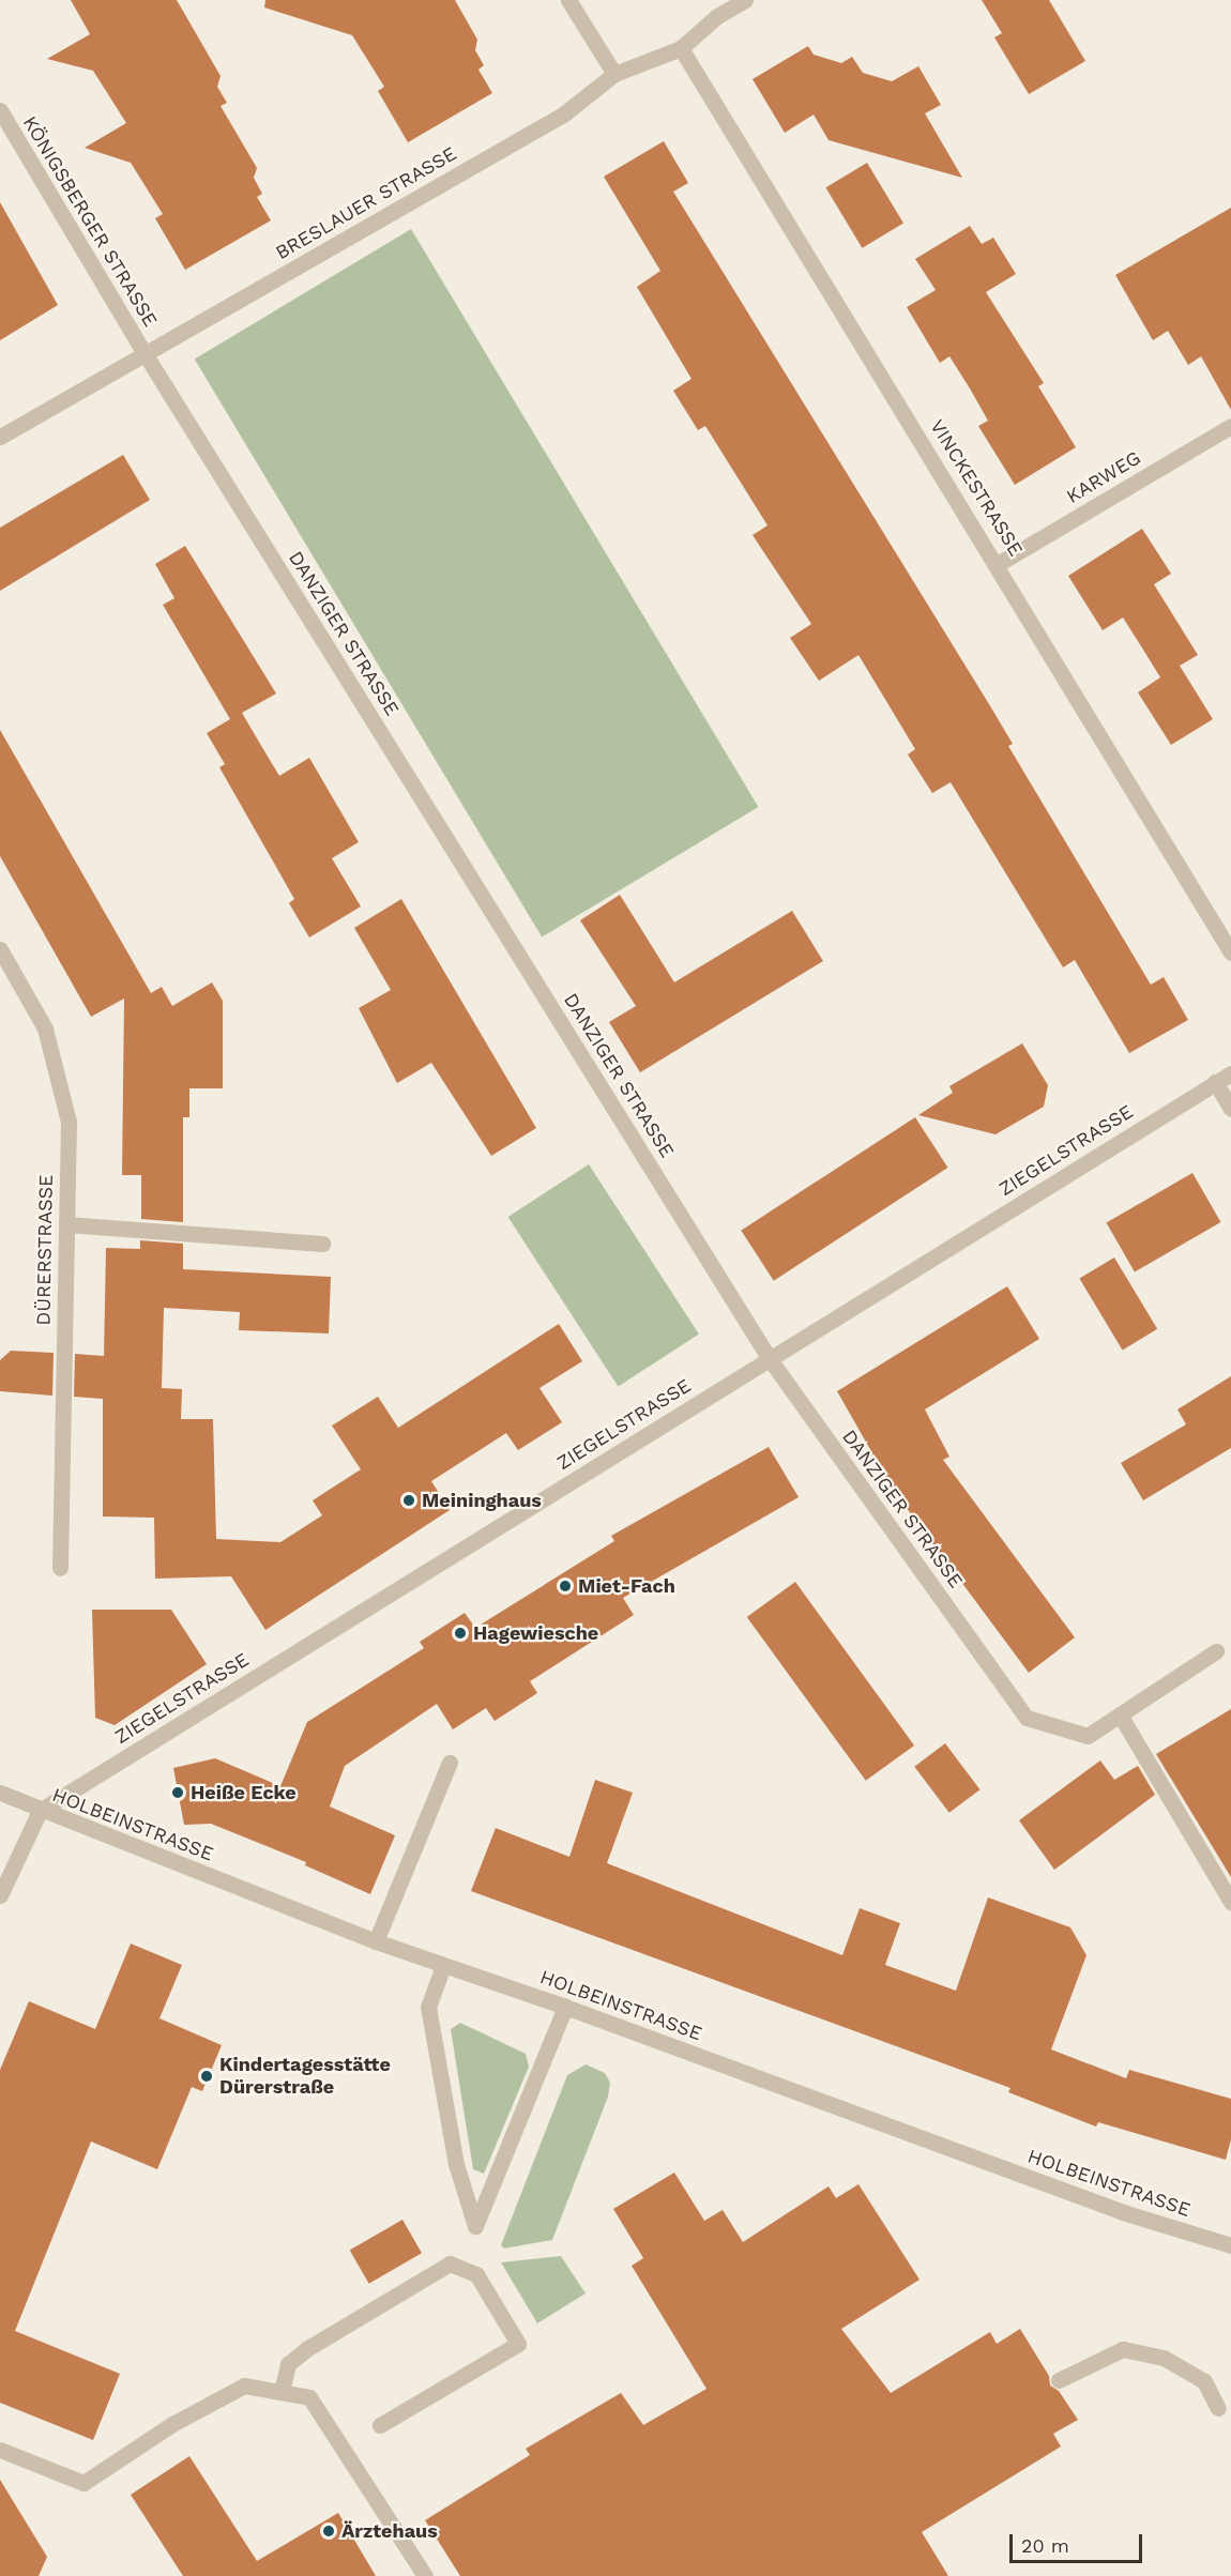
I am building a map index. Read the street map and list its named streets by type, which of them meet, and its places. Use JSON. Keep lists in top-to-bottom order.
{
  "streets": {
    "street": [
      "BRESLAUER STRASSE",
      "KÖNIGSBERGER STRASSE",
      "KARWEG",
      "VINCKESTRASSE",
      "DANZIGER STRASSE",
      "ZIEGELSTRASSE",
      "DÜRERSTRASSE",
      "HOLBEINSTRASSE"
    ]
  },
  "crossings": [
    ["BRESLAUER STRASSE", "KÖNIGSBERGER STRASSE"],
    ["BRESLAUER STRASSE", "VINCKESTRASSE"],
    ["BRESLAUER STRASSE", "DANZIGER STRASSE"],
    ["KÖNIGSBERGER STRASSE", "DANZIGER STRASSE"],
    ["KARWEG", "VINCKESTRASSE"],
    ["DANZIGER STRASSE", "ZIEGELSTRASSE"],
    ["ZIEGELSTRASSE", "HOLBEINSTRASSE"]
  ],
  "places": [
    "Meininghaus",
    "Miet-Fach",
    "Hagewiesche",
    "Heiße Ecke",
    "Kindertagesstätte Dürerstraße",
    "Ärztehaus"
  ],
  "scale_bar": "20 m"
}
